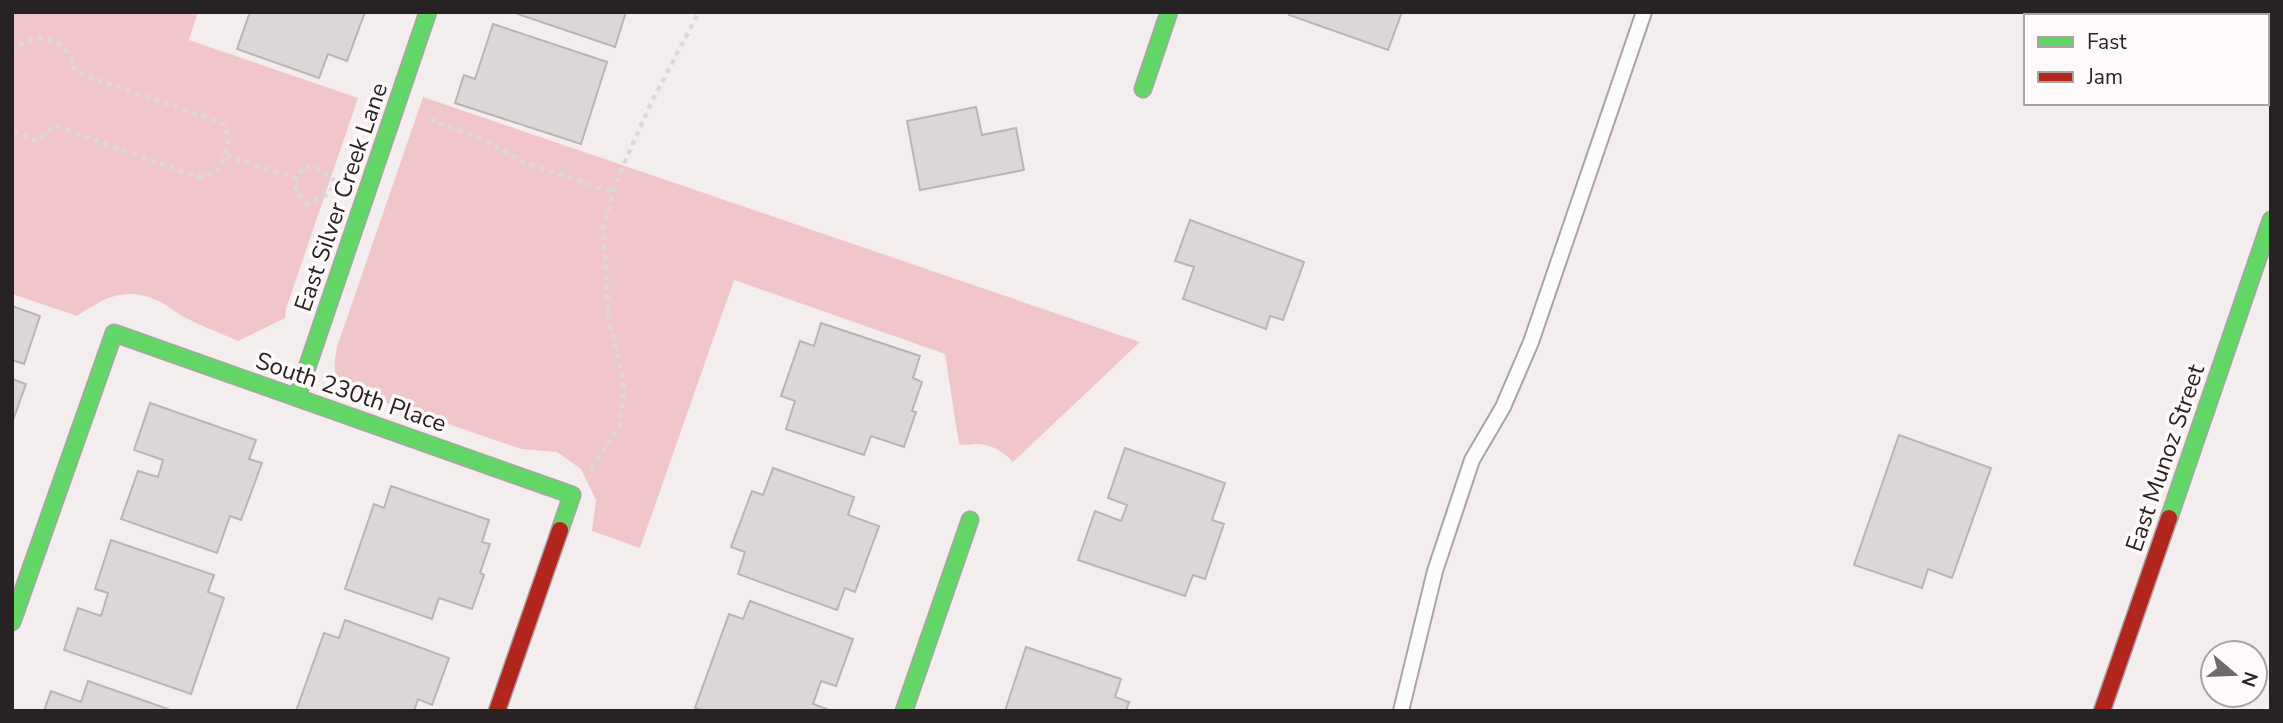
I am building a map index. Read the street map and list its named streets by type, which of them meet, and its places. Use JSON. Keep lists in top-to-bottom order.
{
  "streets": {
    "street": ["East Silver Creek Lane", "South 230th Place", "East Munoz Street"]
  },
  "crossings": [
    ["East Silver Creek Lane", "South 230th Place"]
  ],
  "legend": ["Fast", "Jam"],
  "north": "right"
}
